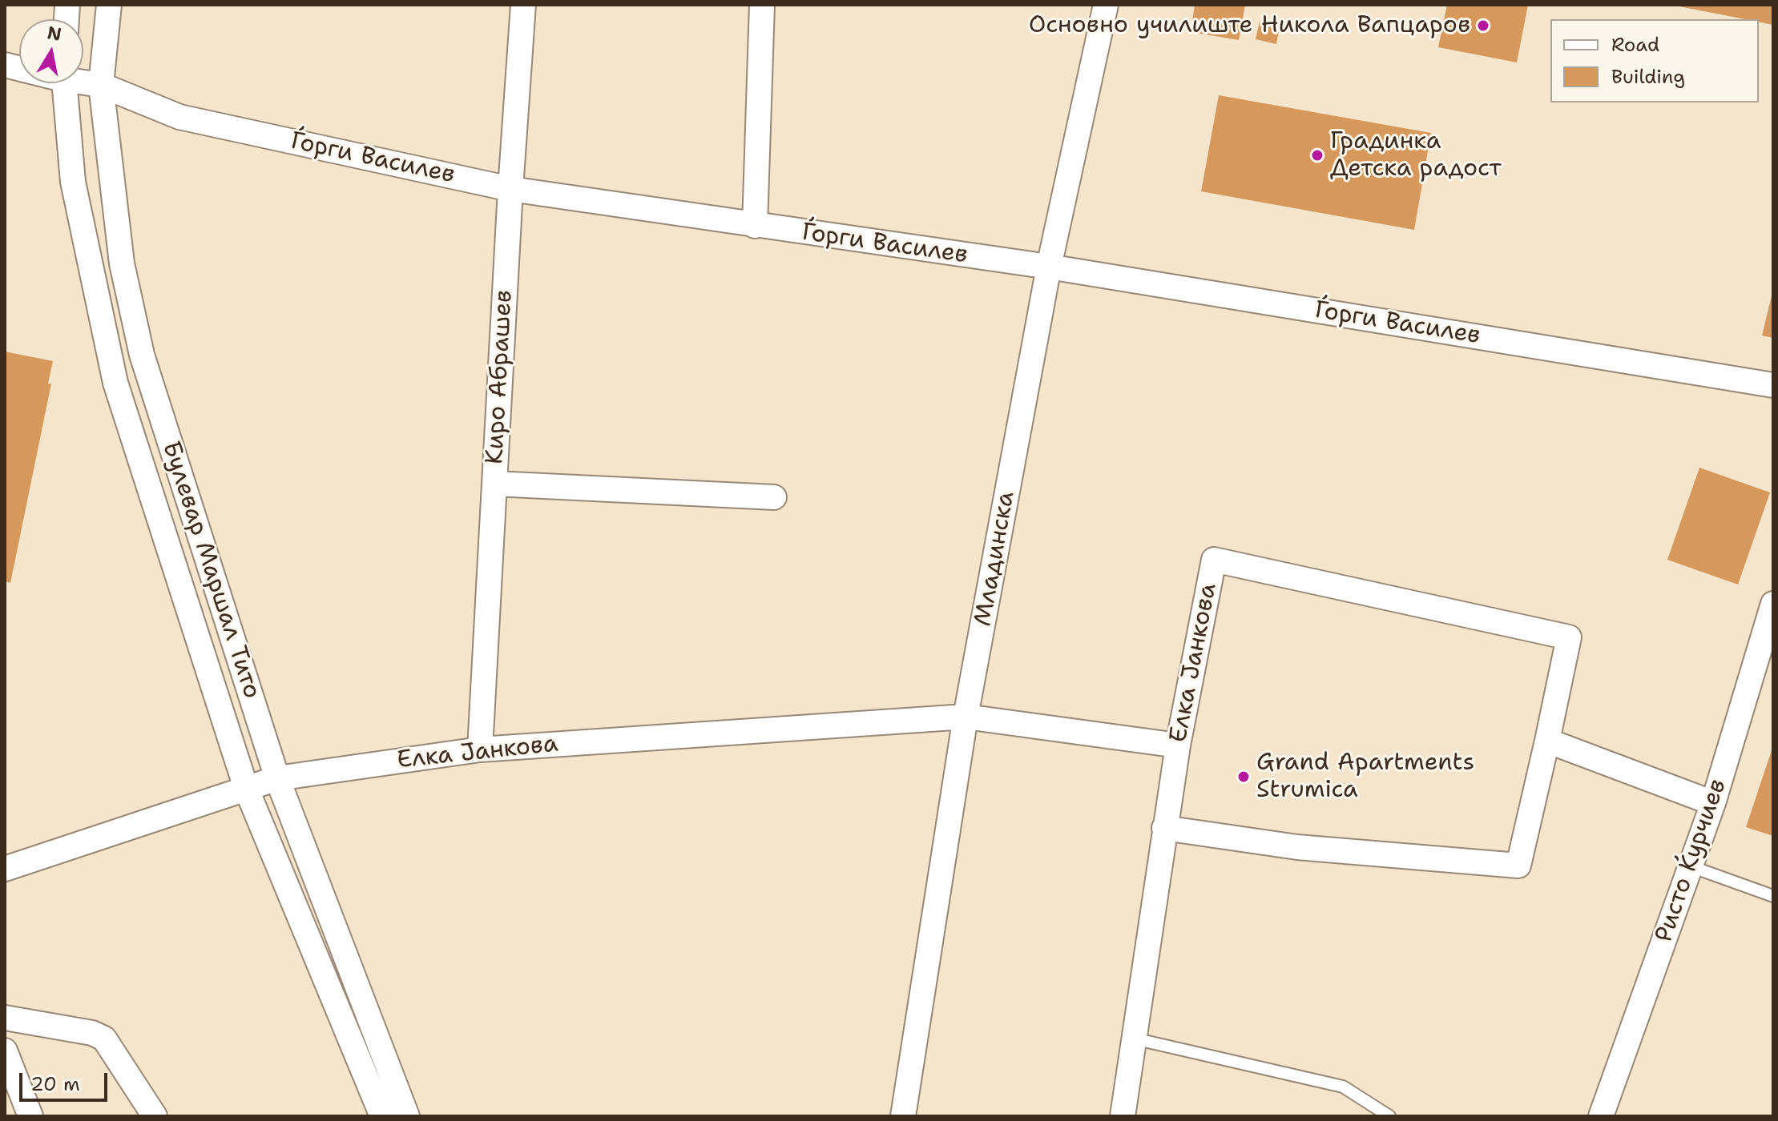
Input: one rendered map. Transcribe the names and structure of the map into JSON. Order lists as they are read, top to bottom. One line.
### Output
{"streets":{"street":["Ѓорги Василев","Киро Абрашев","Младинска","Булевар Маршал Тито","Елка Јанкова","Ристо Ќурчиев"]},"crossings":[["Ѓорги Василев","Киро Абрашев"],["Ѓорги Василев","Младинска"],["Ѓорги Василев","Булевар Маршал Тито"],["Киро Абрашев","Елка Јанкова"],["Младинска","Елка Јанкова"],["Булевар Маршал Тито","Елка Јанкова"]],"places":["Основно училиште Никола Вапцаров","Градинка Детска радост","Grand Apartments Strumica"],"legend":["Road","Building"],"scale_bar":"20 m","north":"top"}
